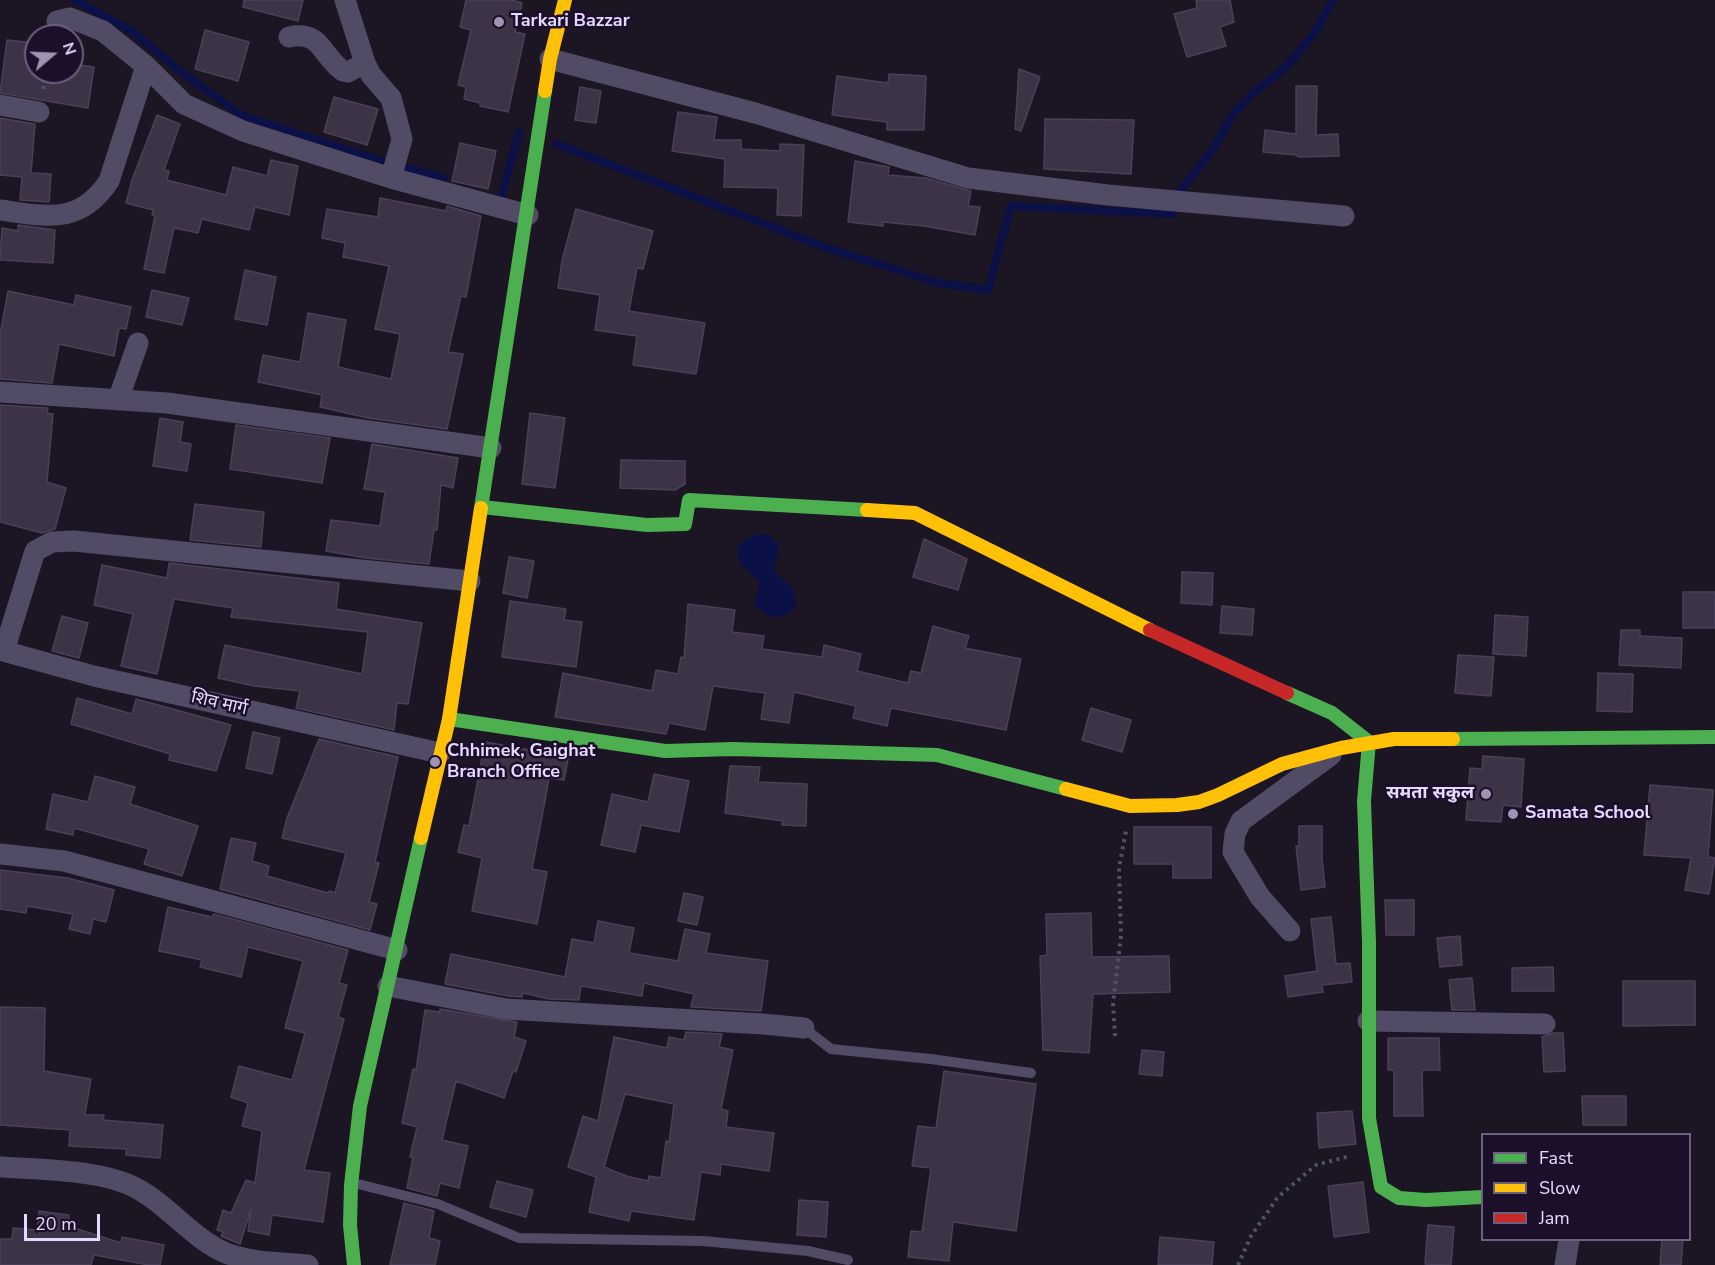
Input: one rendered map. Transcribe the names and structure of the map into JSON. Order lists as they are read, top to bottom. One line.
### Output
{"streets":{"street":["शिव मार्ग"]},"places":["Tarkari Bazzar","Chhimek, Gaighat Branch Office","समता सकुल","Samata School"],"legend":["Fast","Slow","Jam"],"scale_bar":"20 m","north":"right"}
